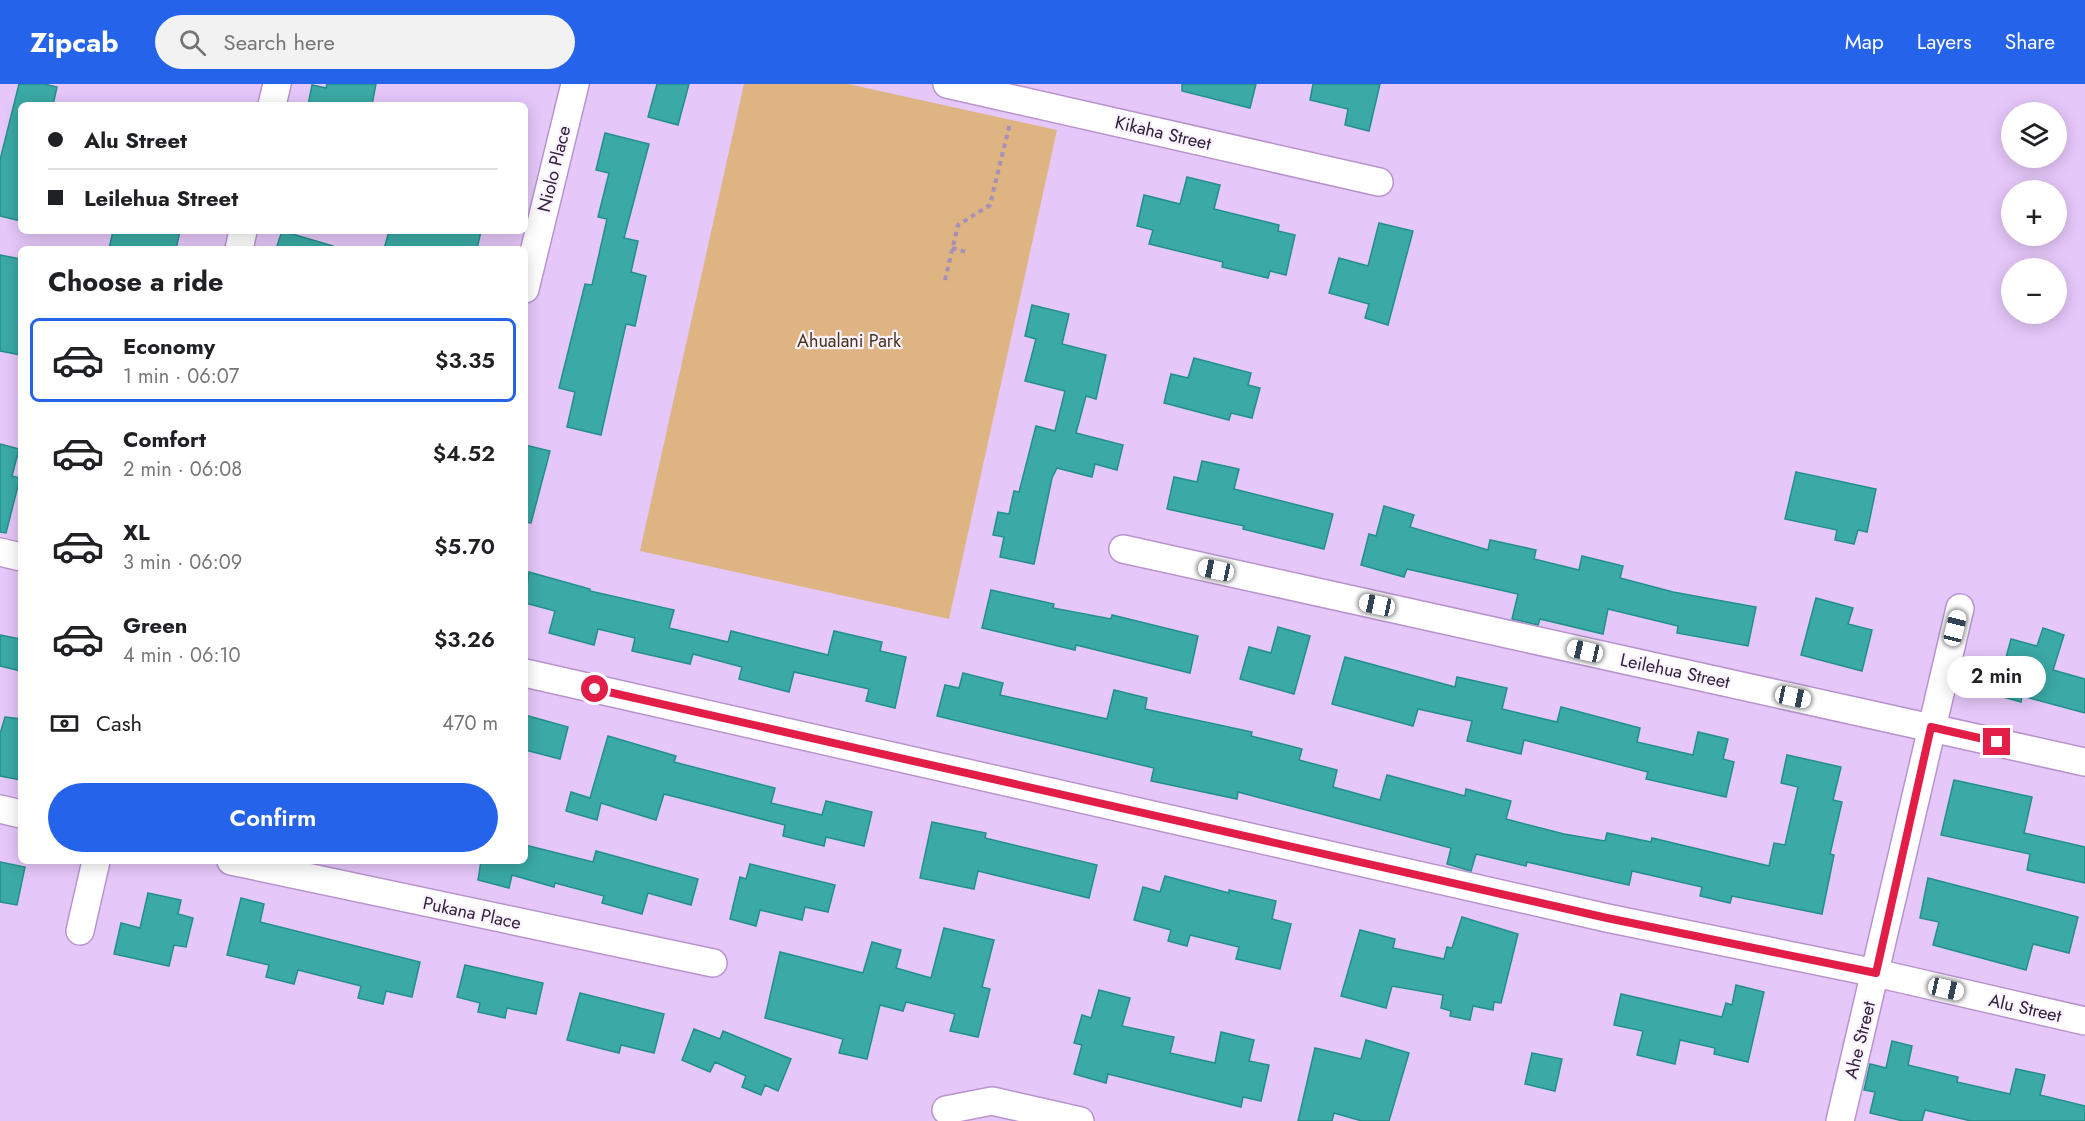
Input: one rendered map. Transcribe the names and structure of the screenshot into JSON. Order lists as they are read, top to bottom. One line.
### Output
{"streets":{"street":["Kikaha Street","Niolo Place","Leilehua Street","Pukana Place","Alu Street","Ahe Street"]},"crossings":[["Leilehua Street","Ahe Street"],["Alu Street","Ahe Street"]],"parks":["Ahualani Park"],"page":{"header":"Zipcab","search":"Search here","nav":["Map","Layers","Share"],"map_buttons":["+","−"],"banner":["Alu Street","Leilehua Street"],"heading":"Choose a ride","list":[{"name":"Economy","note":"1 min · 06:07","value":"$3.35"},{"name":"Comfort","note":"2 min · 06:08","value":"$4.52"},{"name":"XL","note":"3 min · 06:09","value":"$5.70"},{"name":"Green","note":"4 min · 06:10","value":"$3.26"}],"bubble":"2 min","pay":["Cash","470 m"],"buttons":"Confirm"}}
